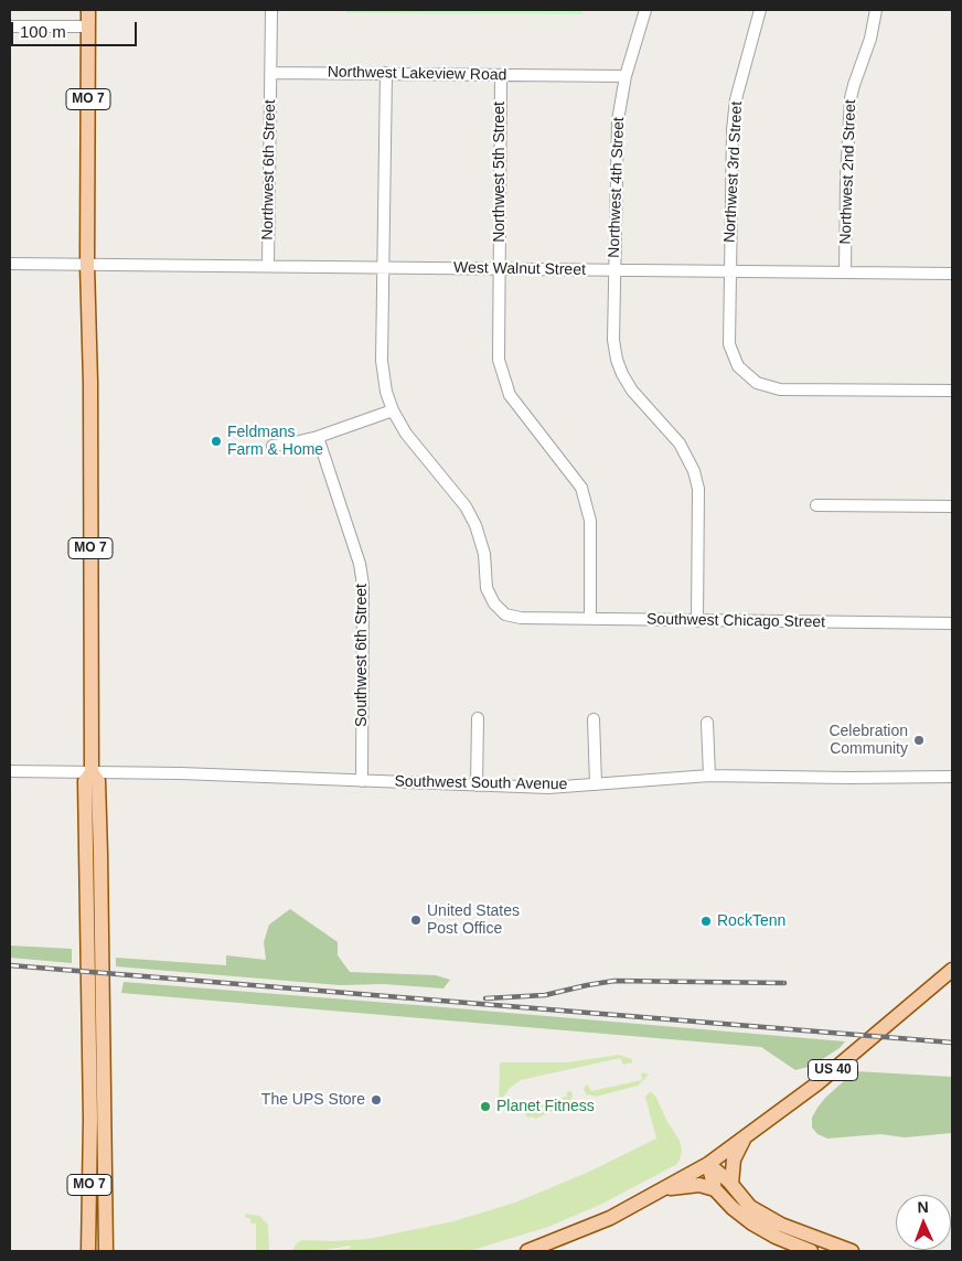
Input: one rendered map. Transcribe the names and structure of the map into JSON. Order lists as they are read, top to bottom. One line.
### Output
{"streets":{"main road":["MO 7","US 40"],"street":["Northwest Lakeview Road","Northwest 6th Street","Northwest 5th Street","Northwest 3rd Street","Northwest 2nd Street","Northwest 4th Street","West Walnut Street","Southwest Chicago Street","Southwest 6th Street","Southwest South Avenue"]},"crossings":[["Northwest Lakeview Road","Northwest 6th Street"],["Northwest Lakeview Road","Northwest 5th Street"],["Northwest Lakeview Road","Northwest 4th Street"],["MO 7","West Walnut Street"],["MO 7","Southwest South Avenue"],["Northwest 6th Street","West Walnut Street"],["Northwest 5th Street","West Walnut Street"],["Northwest 5th Street","Southwest Chicago Street"],["Northwest 3rd Street","West Walnut Street"],["Northwest 2nd Street","West Walnut Street"],["Northwest 4th Street","West Walnut Street"],["Northwest 4th Street","Southwest Chicago Street"],["Southwest 6th Street","Southwest South Avenue"]],"places":["Feldmans Farm & Home","Celebration Community","United States Post Office","RockTenn","The UPS Store","Planet Fitness"],"scale_bar":"100 m","north":"top"}
